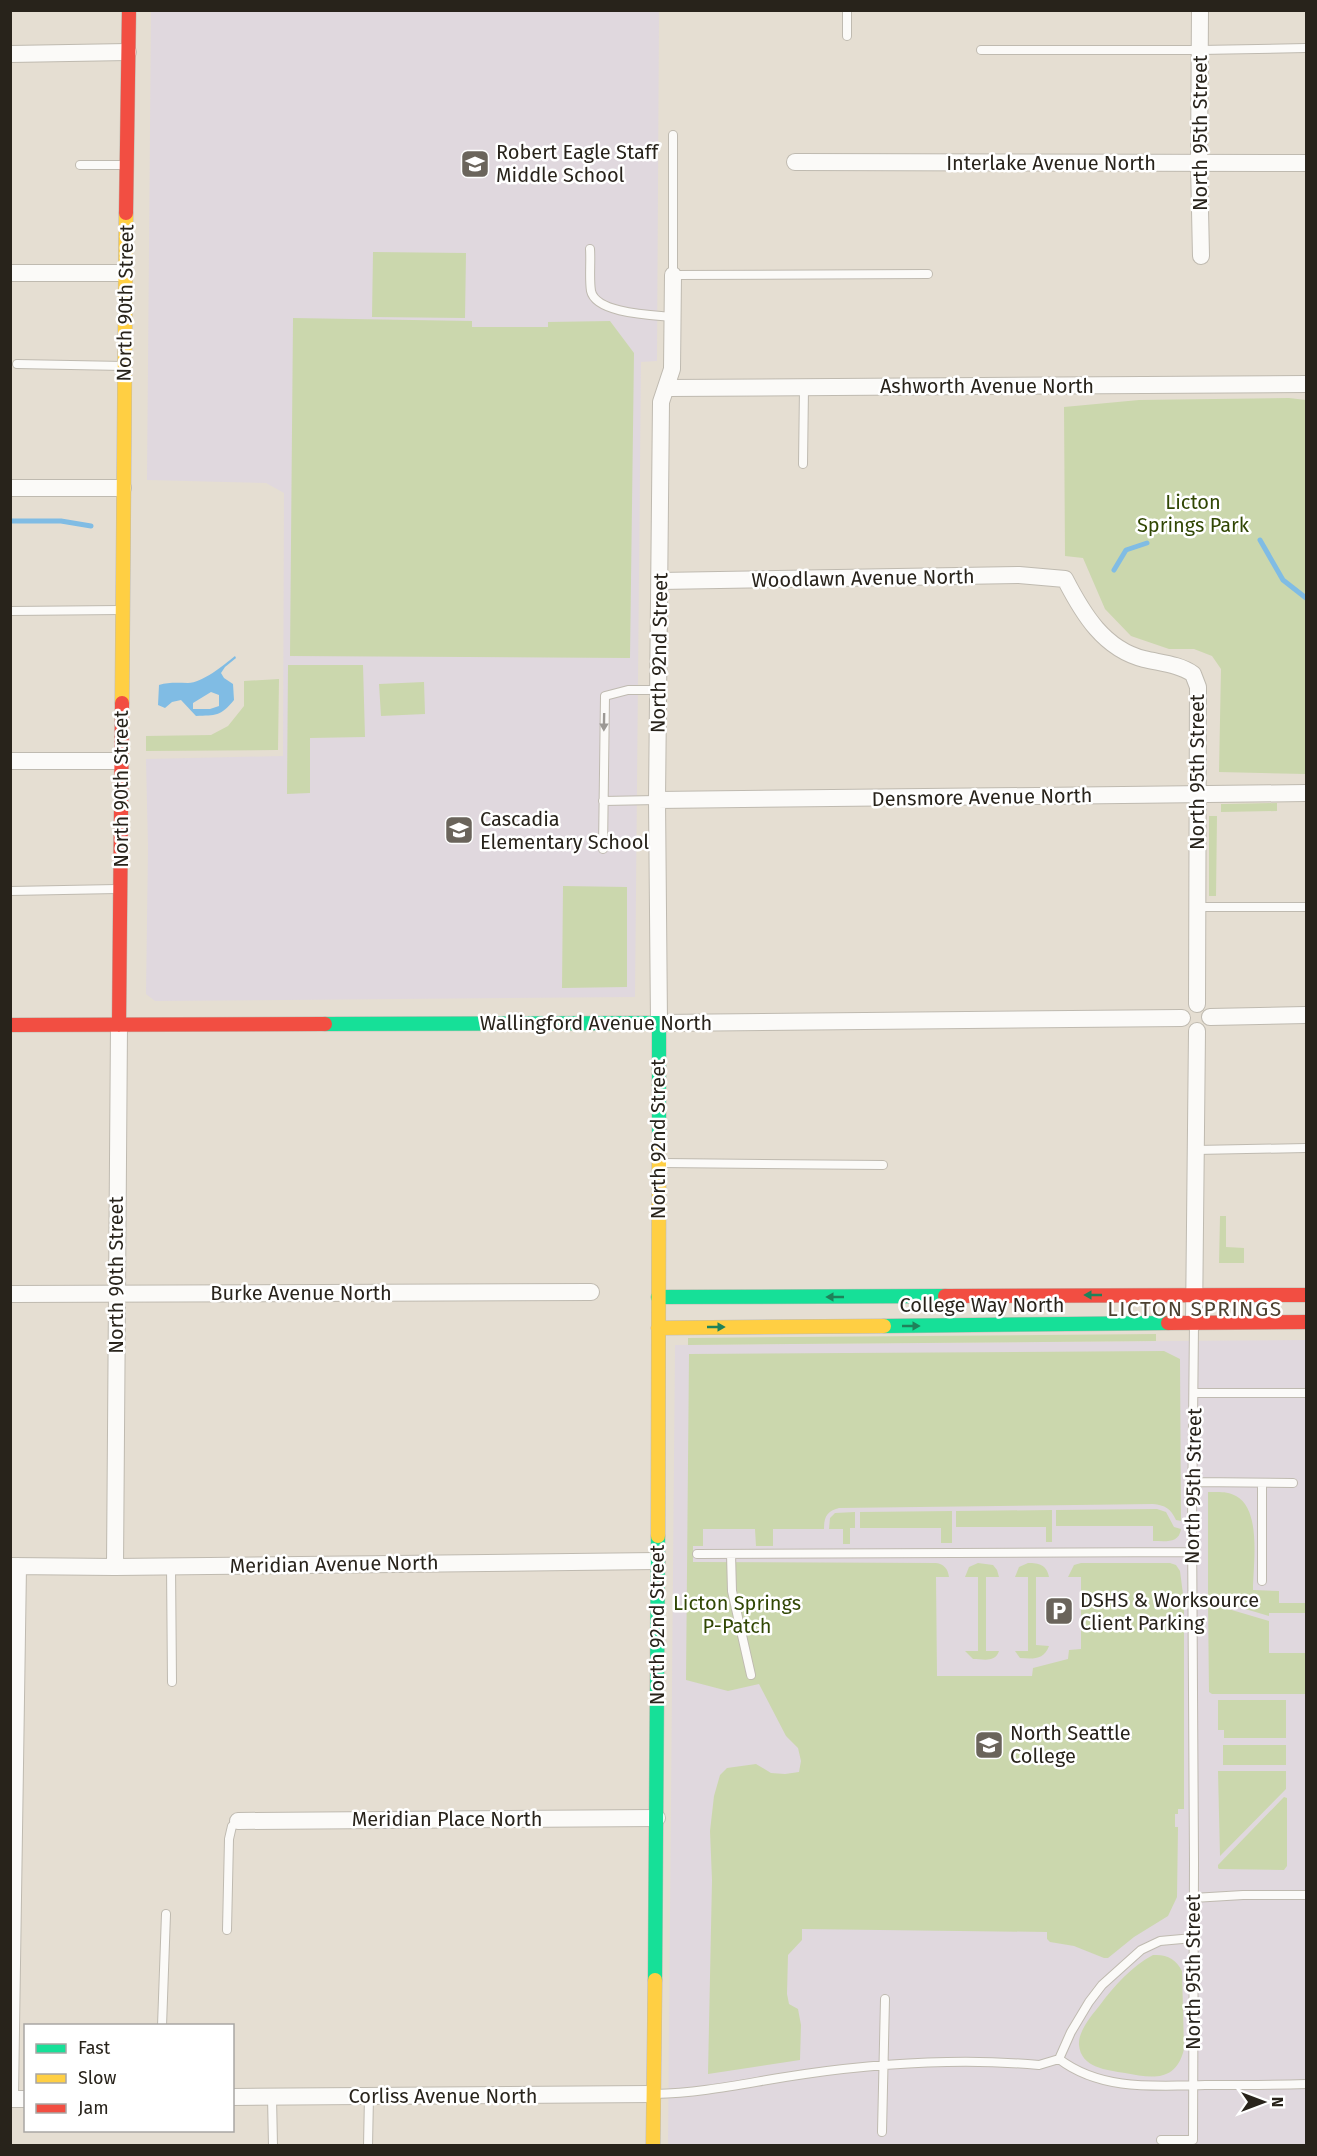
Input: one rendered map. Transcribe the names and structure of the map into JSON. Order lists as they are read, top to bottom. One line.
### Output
{"streets":{"street":["North 95th Street","Interlake Avenue North","North 90th Street","Ashworth Avenue North","Woodlawn Avenue North","North 92nd Street","Densmore Avenue North","Wallingford Avenue North","Burke Avenue North","College Way North","Meridian Avenue North","Meridian Place North","Corliss Avenue North"]},"crossings":[["North 95th Street","Interlake Avenue North"],["North 95th Street","Woodlawn Avenue North"],["North 95th Street","Densmore Avenue North"],["North 95th Street","Wallingford Avenue North"],["North 95th Street","College Way North"],["North 90th Street","Wallingford Avenue North"],["North 90th Street","Burke Avenue North"],["North 90th Street","Meridian Avenue North"],["Ashworth Avenue North","North 92nd Street"],["Woodlawn Avenue North","North 92nd Street"],["North 92nd Street","Densmore Avenue North"],["North 92nd Street","Wallingford Avenue North"],["North 92nd Street","College Way North"],["North 92nd Street","Meridian Avenue North"],["North 92nd Street","Meridian Place North"],["North 92nd Street","Corliss Avenue North"]],"districts":["LICTON SPRINGS"],"parks":["Licton Springs Park","Licton Springs P-Patch"],"places":{"school or university":["Robert Eagle Staff Middle School","Cascadia Elementary School","North Seattle College"],"parking":["DSHS & Worksource Client Parking"]},"legend":["Fast","Slow","Jam"],"north":"right"}
